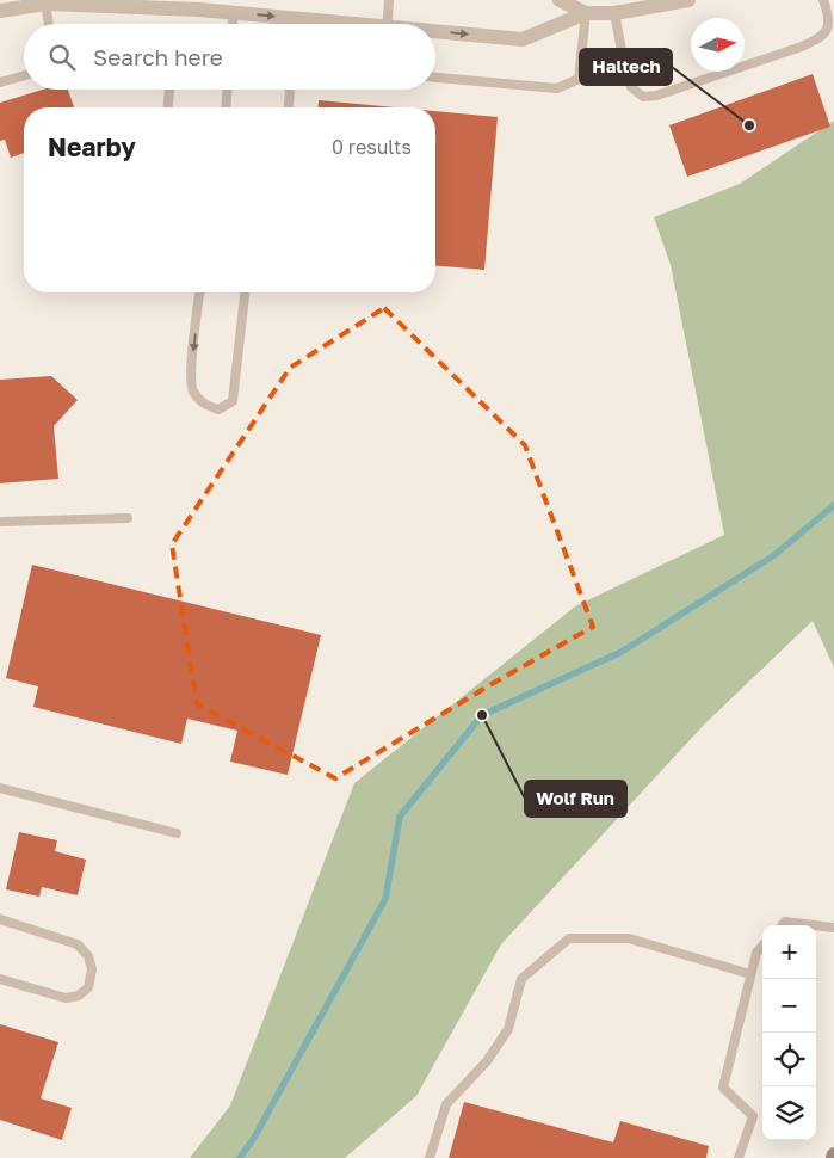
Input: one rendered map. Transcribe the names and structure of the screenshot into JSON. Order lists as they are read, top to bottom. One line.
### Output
{"places":["Haltech","Wolf Run"],"north":"right","page":{"search":"Search here","heading":["Nearby","0 results"],"map_buttons":["+","−"]}}
